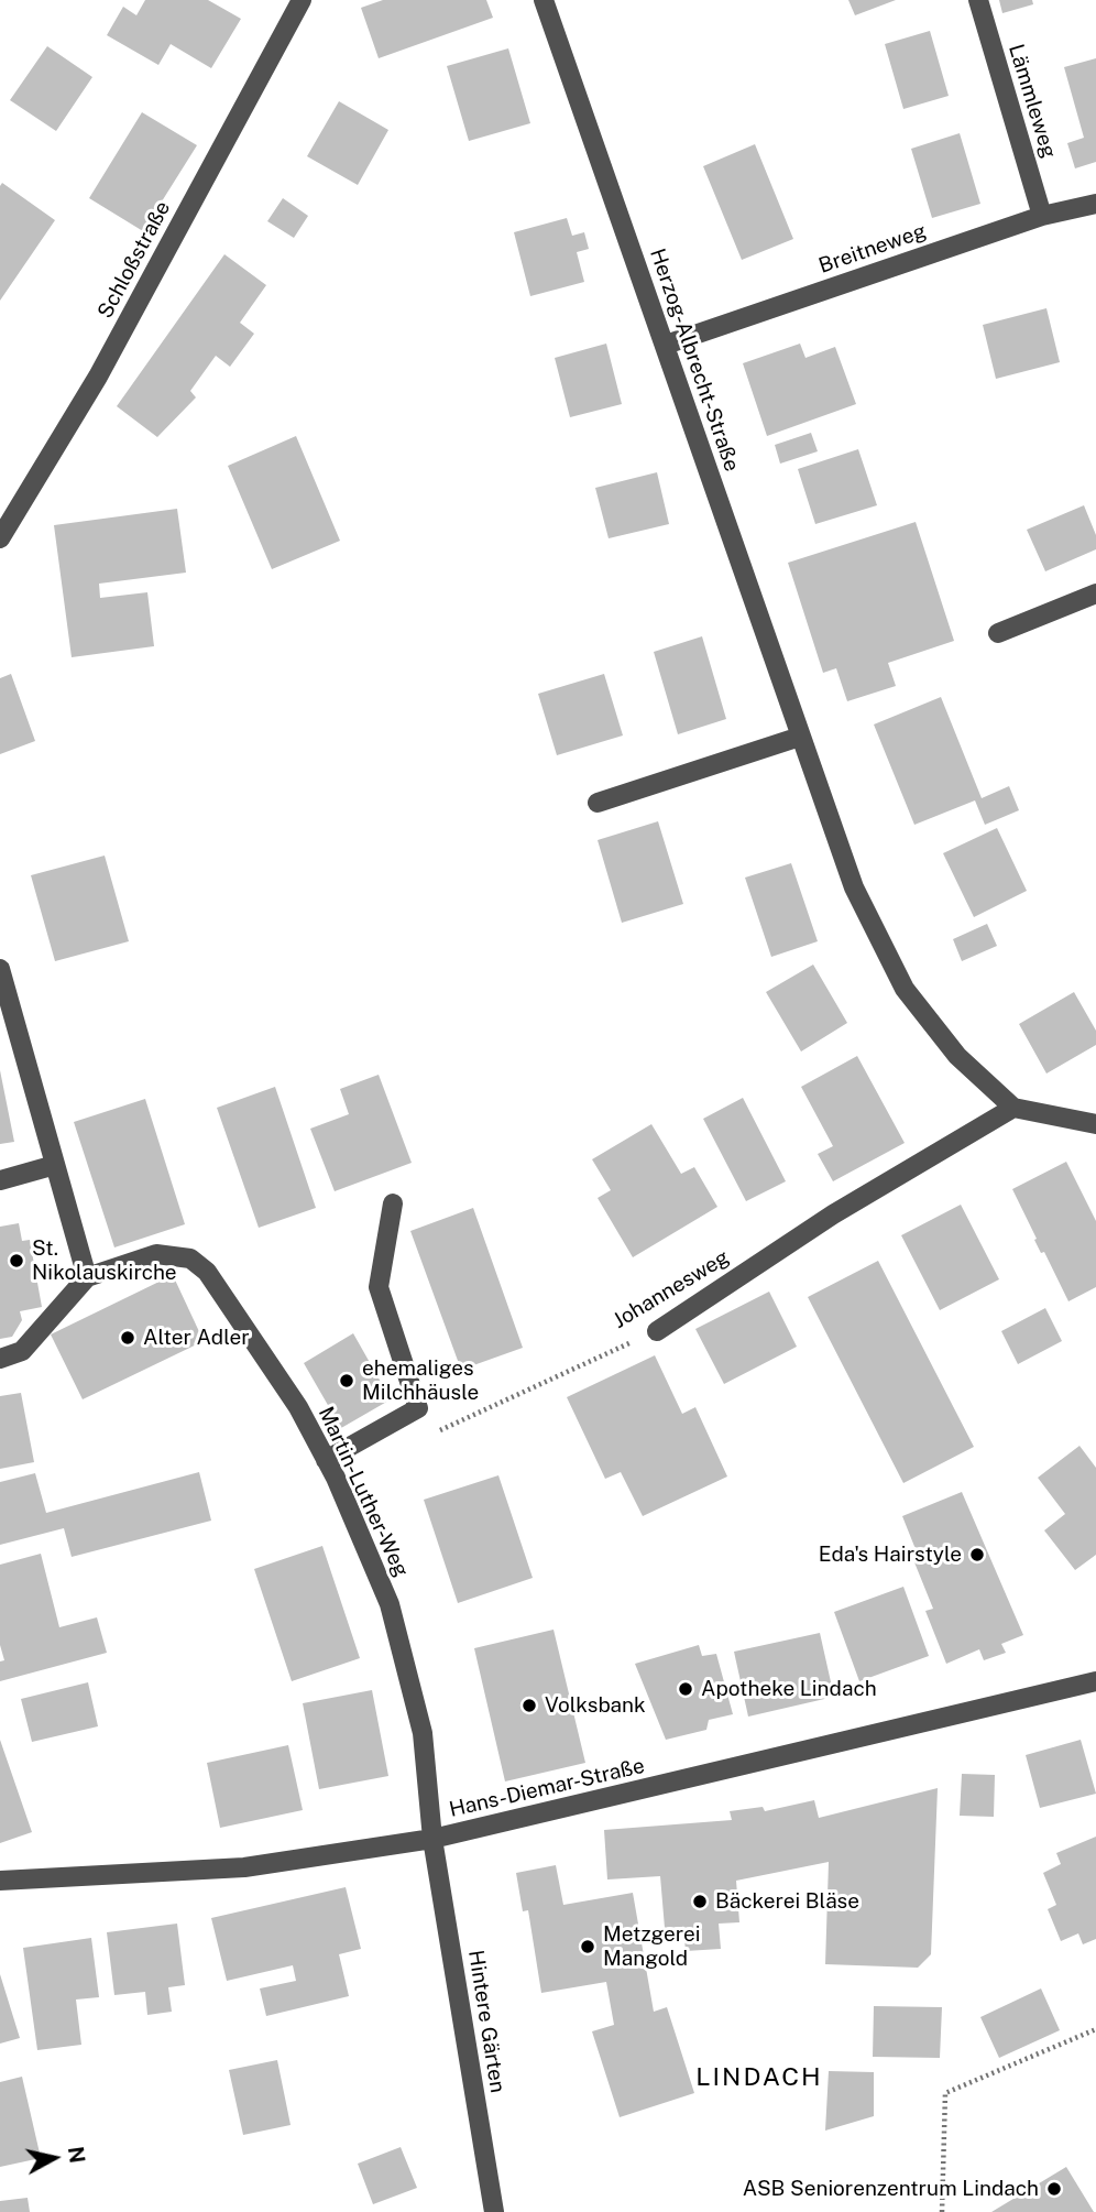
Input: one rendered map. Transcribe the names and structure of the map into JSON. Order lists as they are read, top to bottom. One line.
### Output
{"streets":{"street":["Lämmleweg","Breitneweg","Schloßstraße","Herzog-Albrecht-Straße","Johannesweg","Martin-Luther-Weg","Hans-Diemar-Straße","Hintere Gärten"]},"crossings":[["Lämmleweg","Breitneweg"],["Breitneweg","Herzog-Albrecht-Straße"],["Herzog-Albrecht-Straße","Johannesweg"],["Martin-Luther-Weg","Hans-Diemar-Straße"],["Martin-Luther-Weg","Hintere Gärten"],["Hans-Diemar-Straße","Hintere Gärten"]],"districts":["LINDACH"],"places":["St. Nikolauskirche","Alter Adler","ehemaliges Milchhäusle","Eda's Hairstyle","Apotheke Lindach","Volksbank","Bäckerei Bläse","Metzgerei Mangold","ASB Seniorenzentrum Lindach"],"north":"right"}
